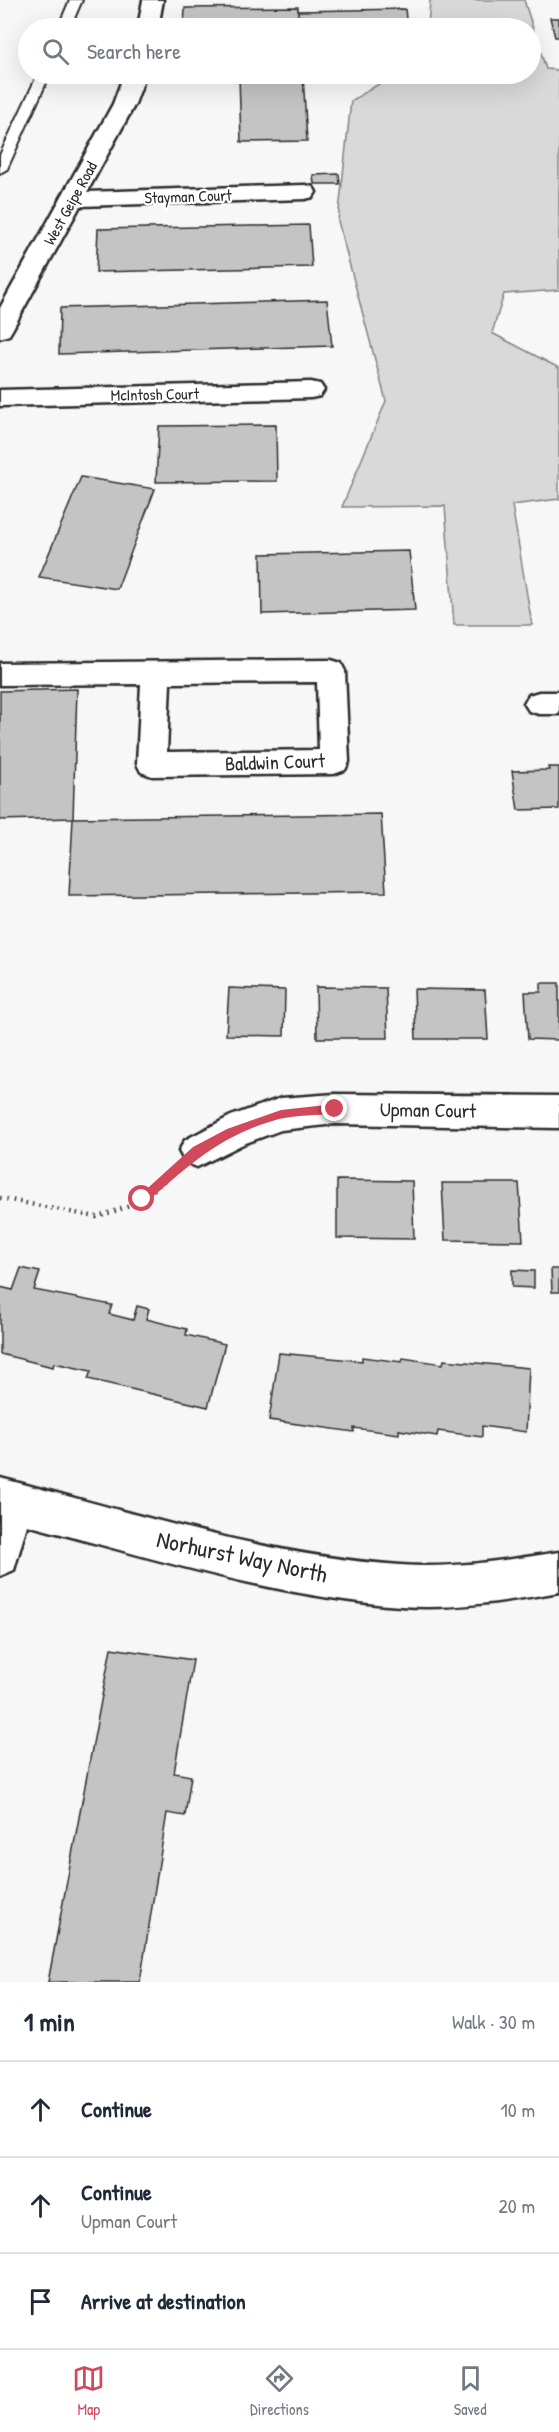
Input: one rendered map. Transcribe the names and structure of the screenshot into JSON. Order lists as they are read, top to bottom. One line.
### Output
{"streets":{"street":["Stayman Court","West Geipe Road","McIntosh Court","Baldwin Court","Upman Court","Norhurst Way North"]},"crossings":[["Stayman Court","West Geipe Road"]],"page":{"search":"Search here","heading":["1 min","Walk · 30 m"],"list":[["Continue","10 m"],["Continue","Upman Court","20 m"],"Arrive at destination"],"nav":["Map","Directions","Saved"]}}
